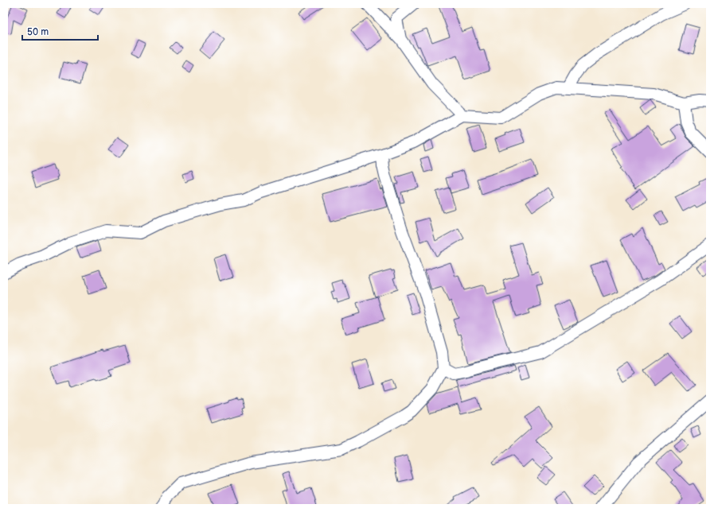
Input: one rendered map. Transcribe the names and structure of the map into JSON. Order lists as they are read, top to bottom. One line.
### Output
{"scale_bar":"50 m"}
